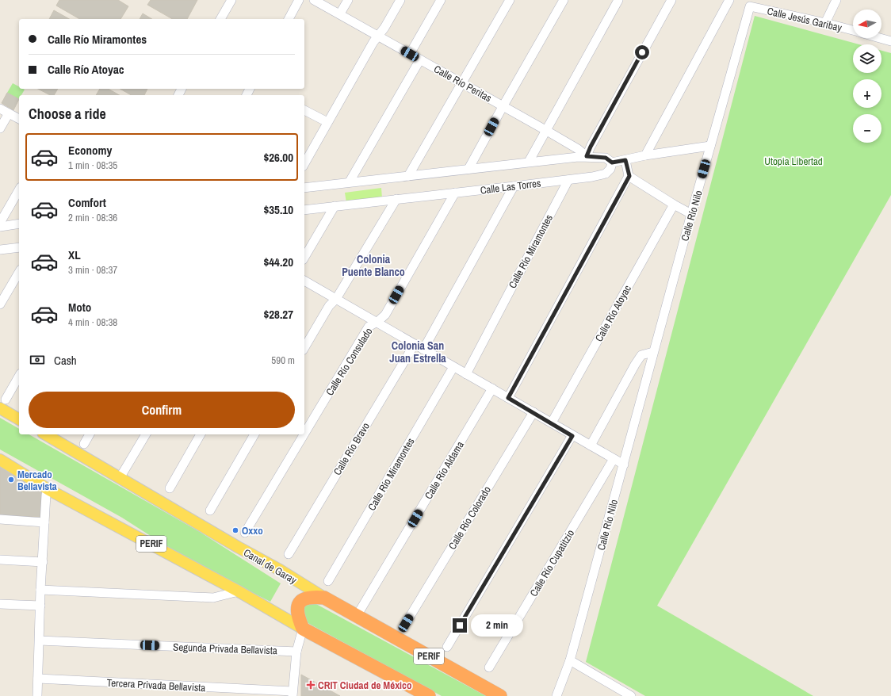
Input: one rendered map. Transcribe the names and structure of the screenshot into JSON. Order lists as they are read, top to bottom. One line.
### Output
{"streets":{"highway":["PERIF","Canal de Garay"],"street":["Calle Jesús Garibay","Calle Río Peritas","Calle Las Torres","Calle Río Nilo","Calle Río Miramontes","Calle Río Atoyac","Calle Río Consulado","Calle Río Bravo","Calle Río Aldama","Calle Río Colorado","Calle Río Cupatitzio","Segunda Privada Bellavista","Tercera Privada Bellavista"]},"crossings":[["Calle Jesús Garibay","Calle Río Nilo"],["Calle Las Torres","Calle Río Miramontes"],["Calle Las Torres","Calle Río Consulado"],["Calle Río Aldama","Canal de Garay"]],"districts":["Colonia Puente Blanco","Colonia San Juan Estrella"],"parks":["Utopia Libertad"],"places":{"other":["Mercado Bellavista","Oxxo"],"health":["CRIT Ciudad de México"]},"north":"left","page":{"map_buttons":["+","−"],"banner":["Calle Río Miramontes","Calle Río Atoyac"],"heading":"Choose a ride","list":[{"name":"Economy","note":"1 min · 08:35","value":"$26.00"},{"name":"Comfort","note":"2 min · 08:36","value":"$35.10"},{"name":"XL","note":"3 min · 08:37","value":"$44.20"},{"name":"Moto","note":"4 min · 08:38","value":"$28.27"}],"pay":["Cash","590 m"],"buttons":"Confirm","bubble":"2 min"}}
